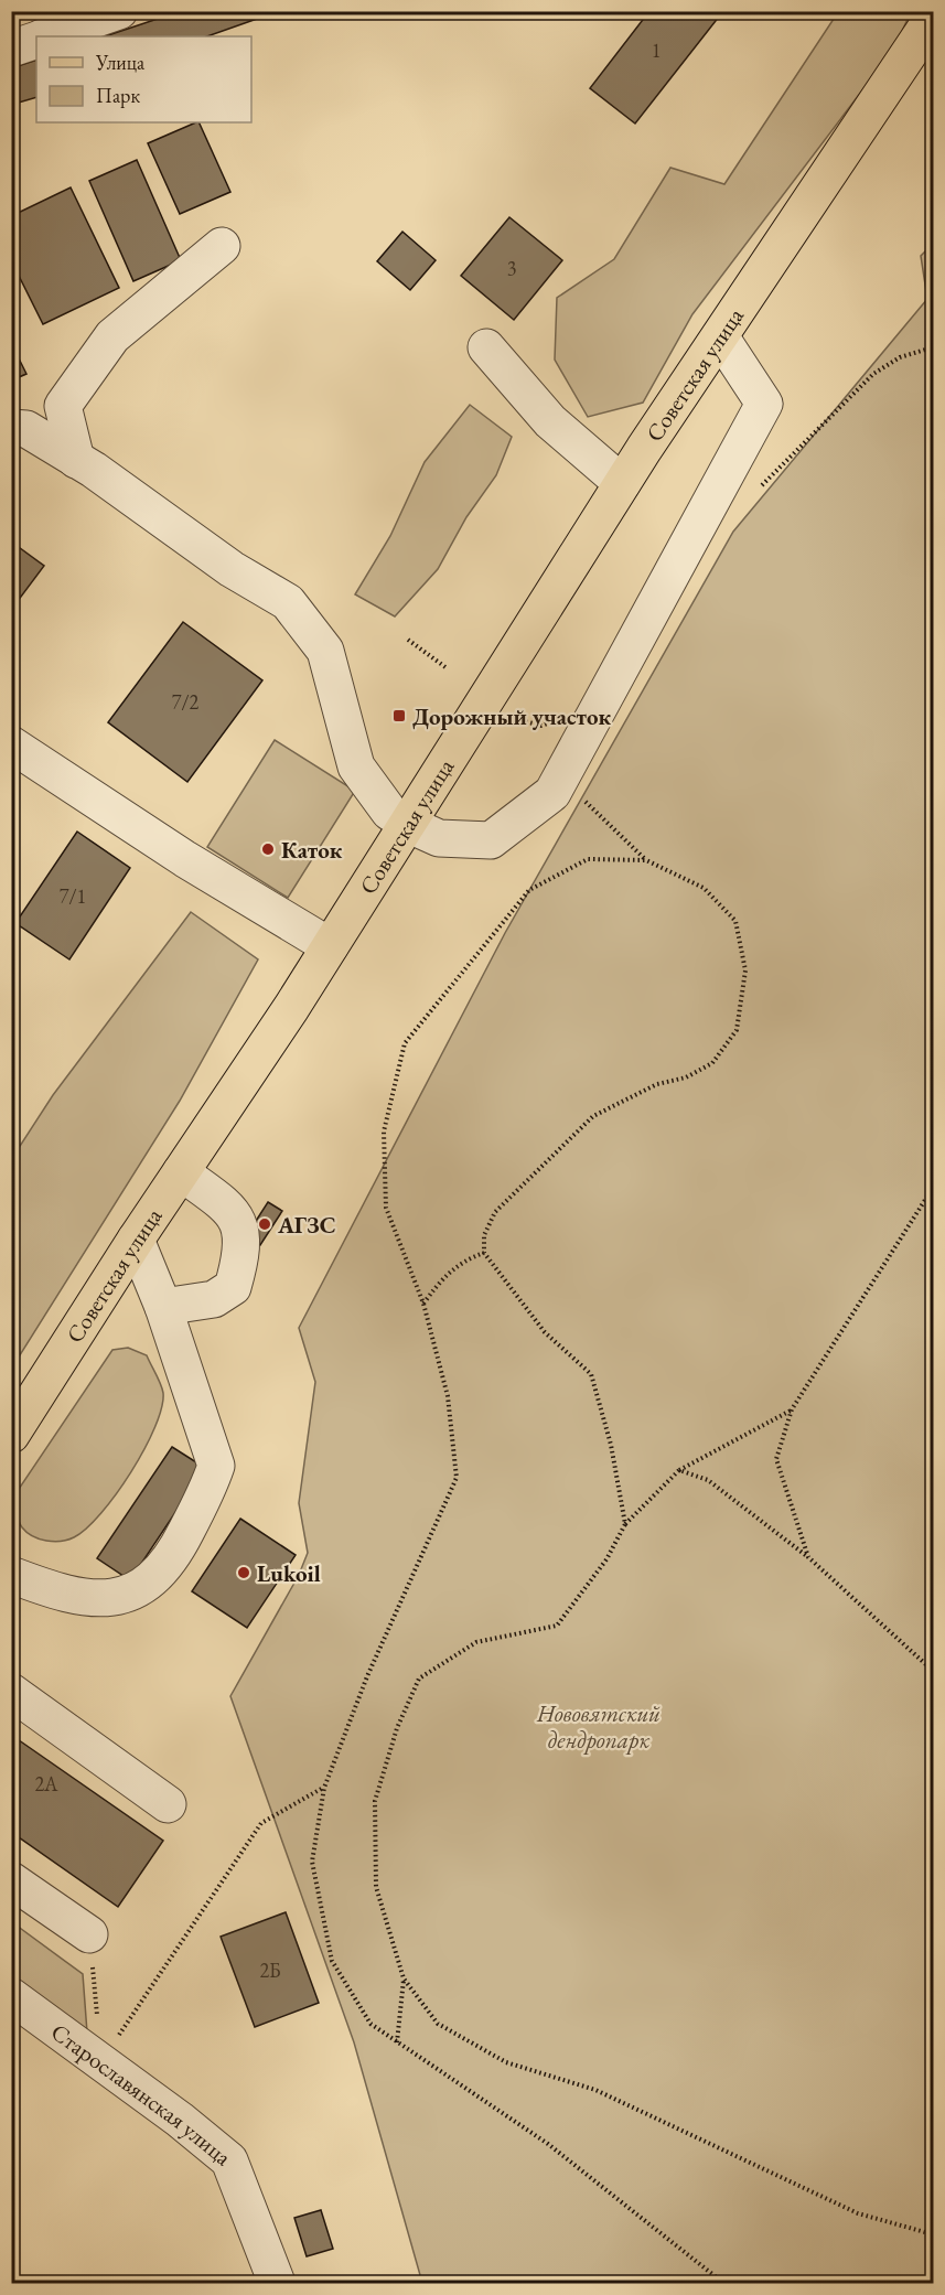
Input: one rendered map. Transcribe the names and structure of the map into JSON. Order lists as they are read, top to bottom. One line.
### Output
{"streets":{"main road":["Советская улица"],"street":["Старославянская улица"]},"parks":["Нововятский дендропарк"],"places":{"transit":["Дорожный участок"],"other":["Каток","АГЗС","Lukoil"]},"house_numbers":["1","3","7/2","7/1","2А","2Б"],"legend":["Улица","Парк"]}
